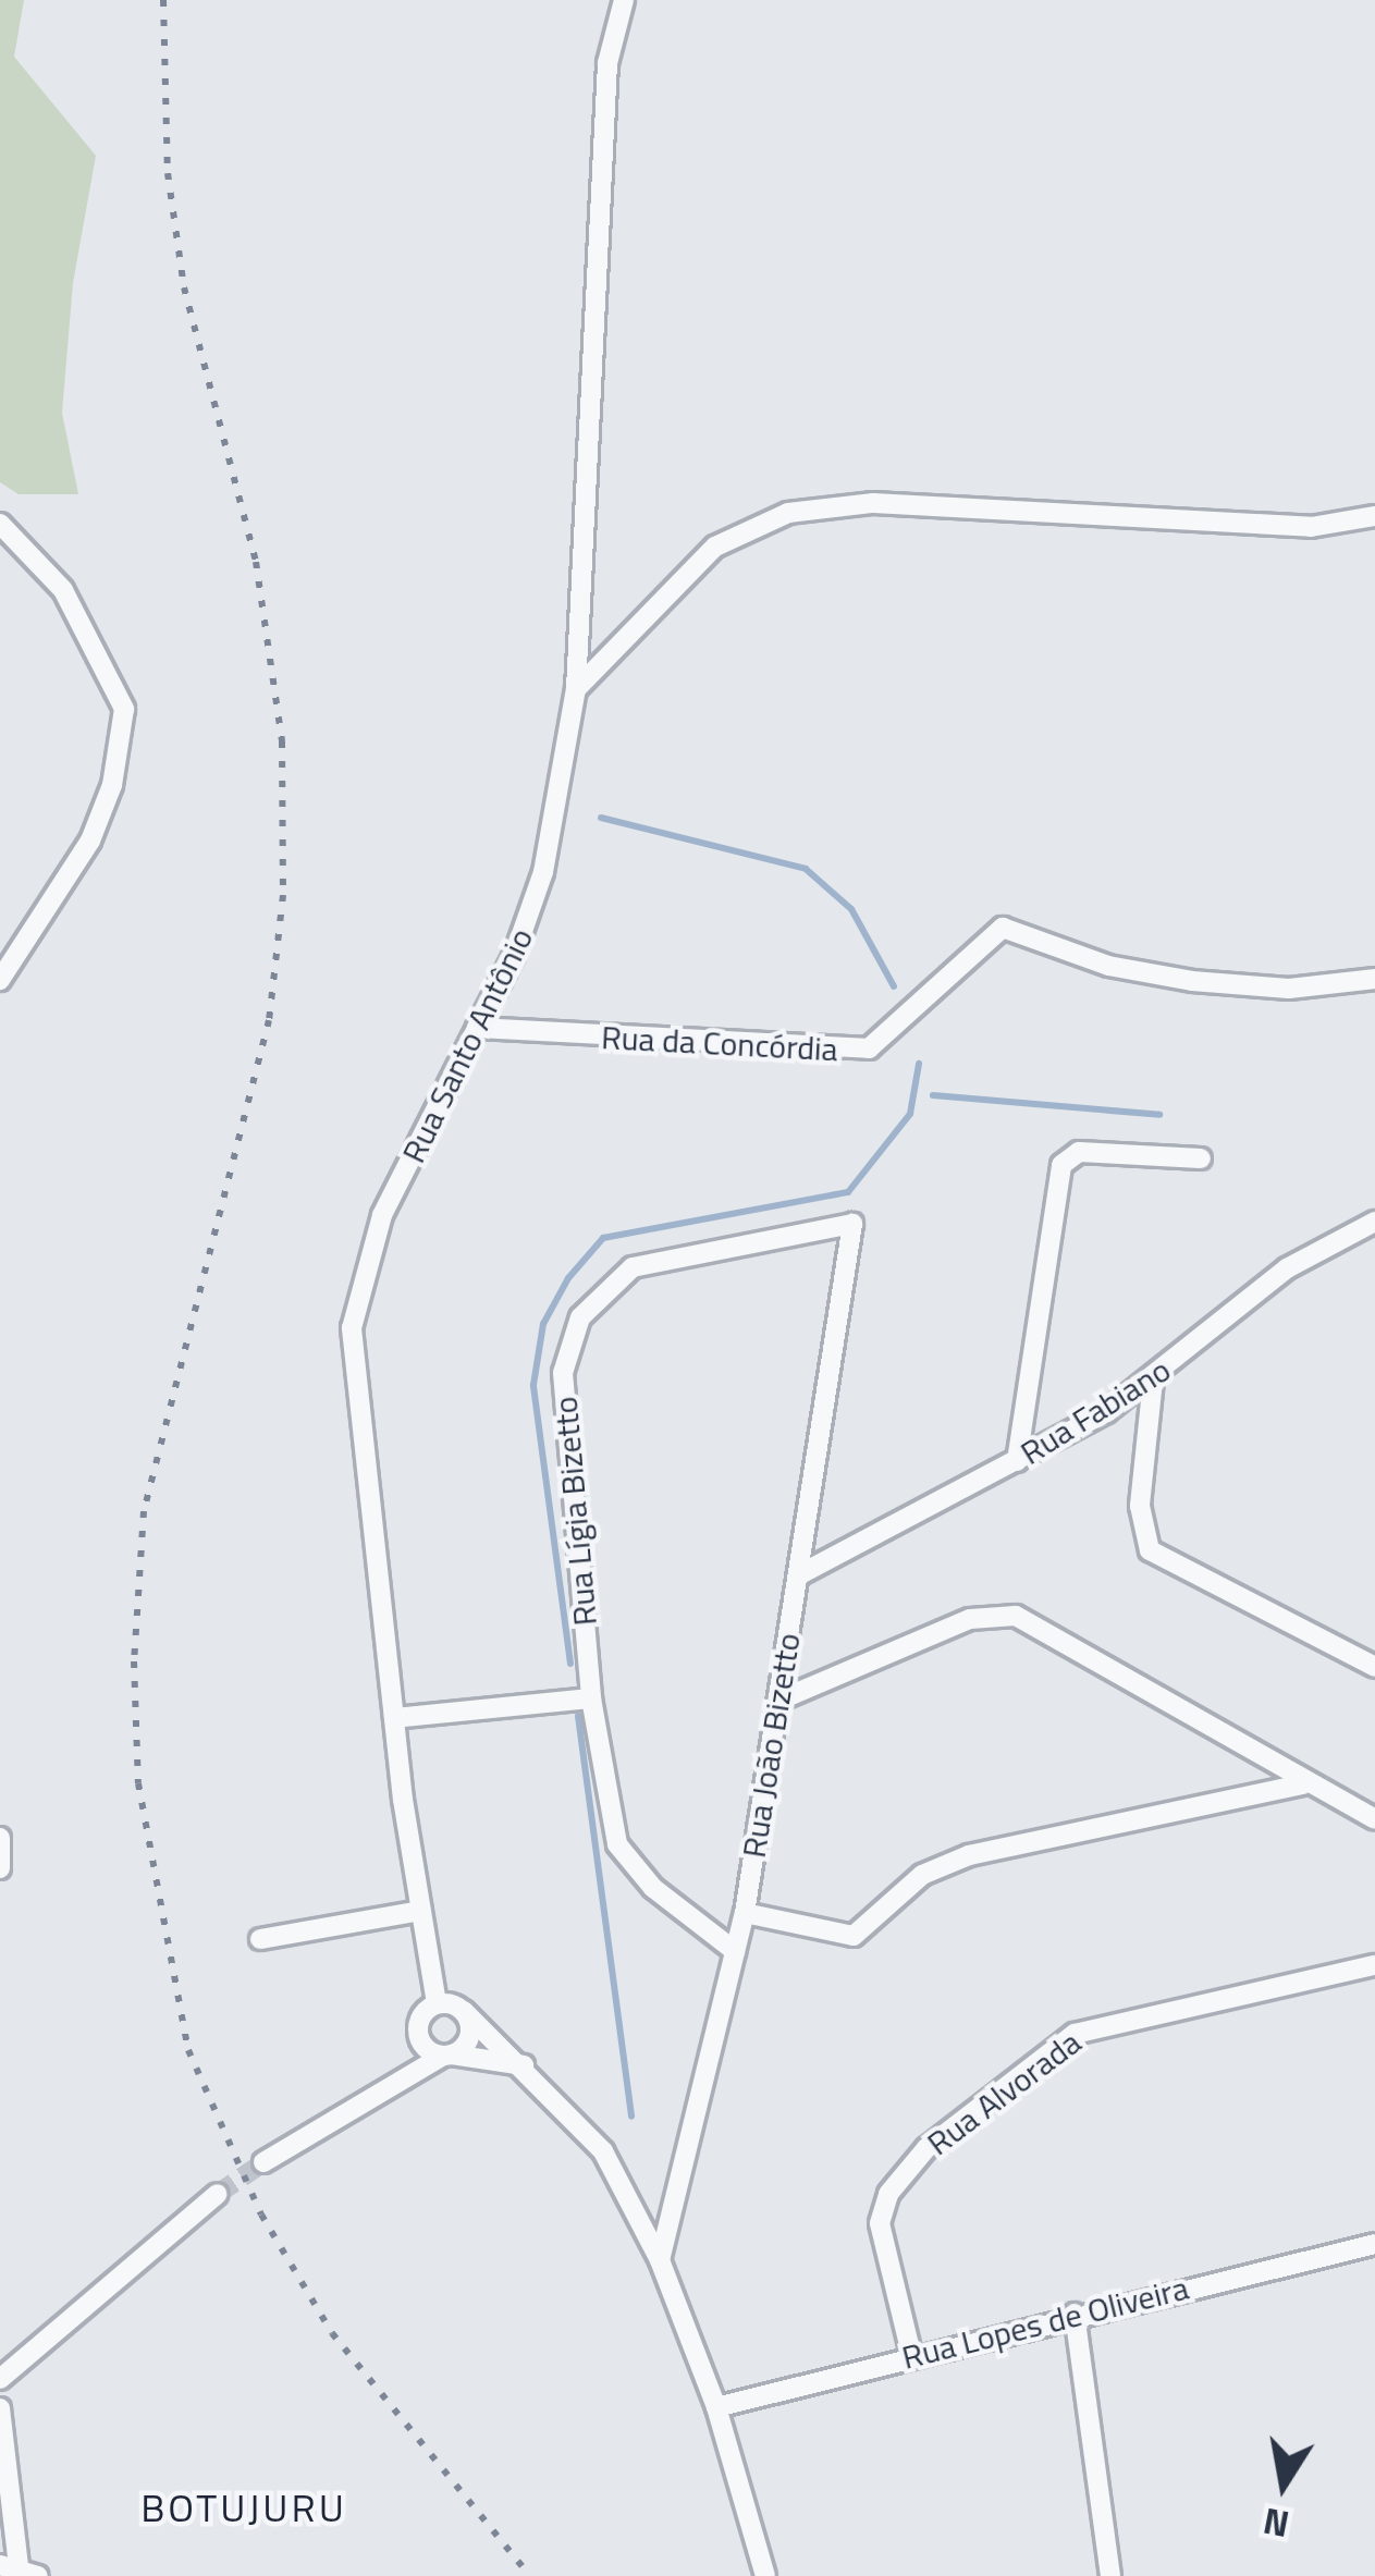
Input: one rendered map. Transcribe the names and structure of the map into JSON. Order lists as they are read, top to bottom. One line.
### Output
{"streets":{"street":["Rua da Concórdia","Rua Santo Antônio","Rua Fabiano","Rua Lígia Bizetto","Rua João Bizetto","Rua Alvorada","Rua Lopes de Oliveira"]},"crossings":[["Rua da Concórdia","Rua Santo Antônio"],["Rua Fabiano","Rua João Bizetto"],["Rua Lígia Bizetto","Rua João Bizetto"],["Rua Alvorada","Rua Lopes de Oliveira"]],"districts":["BOTUJURU"],"north":"bottom"}
